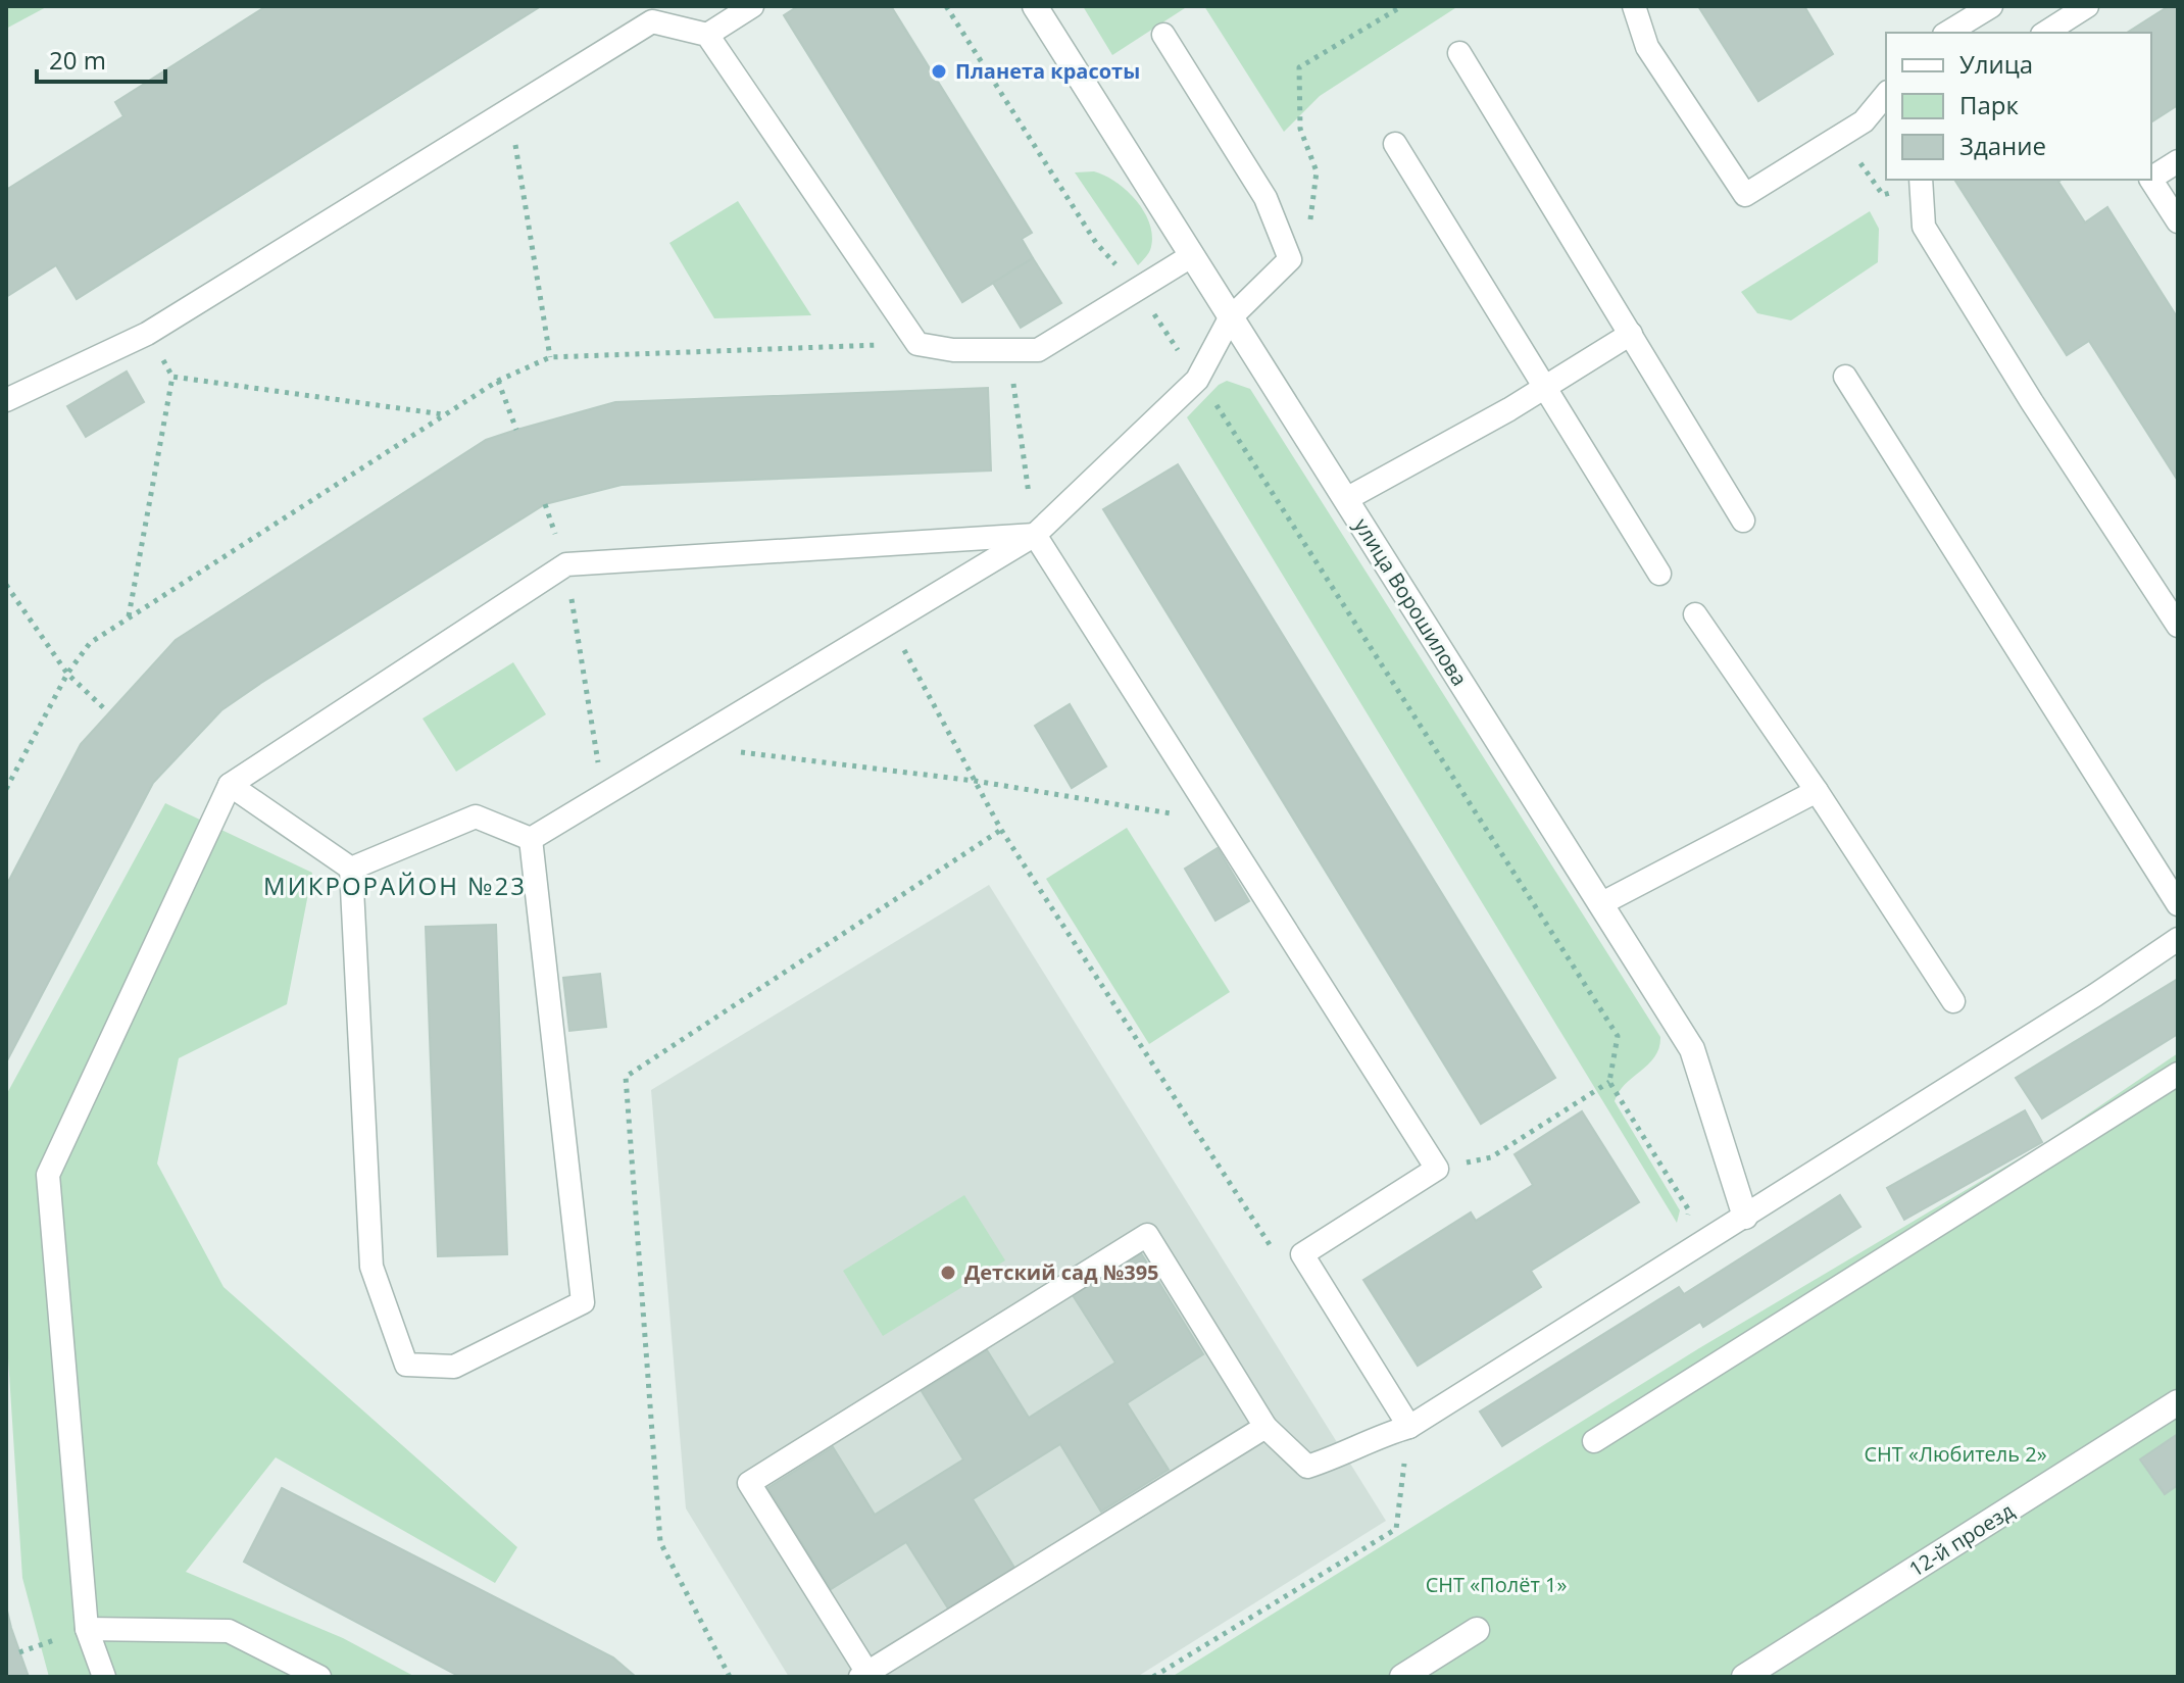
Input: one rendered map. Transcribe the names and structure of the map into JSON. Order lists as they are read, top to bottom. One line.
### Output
{"streets":{"street":["улица Ворошилова","12-й проезд"]},"districts":["МИКРОРАЙОН №23"],"parks":["СНТ «Любитель 2»","СНТ «Полёт 1»"],"places":["Планета красоты","Детский сад №395"],"legend":["Улица","Парк","Здание"],"scale_bar":"20 m"}
